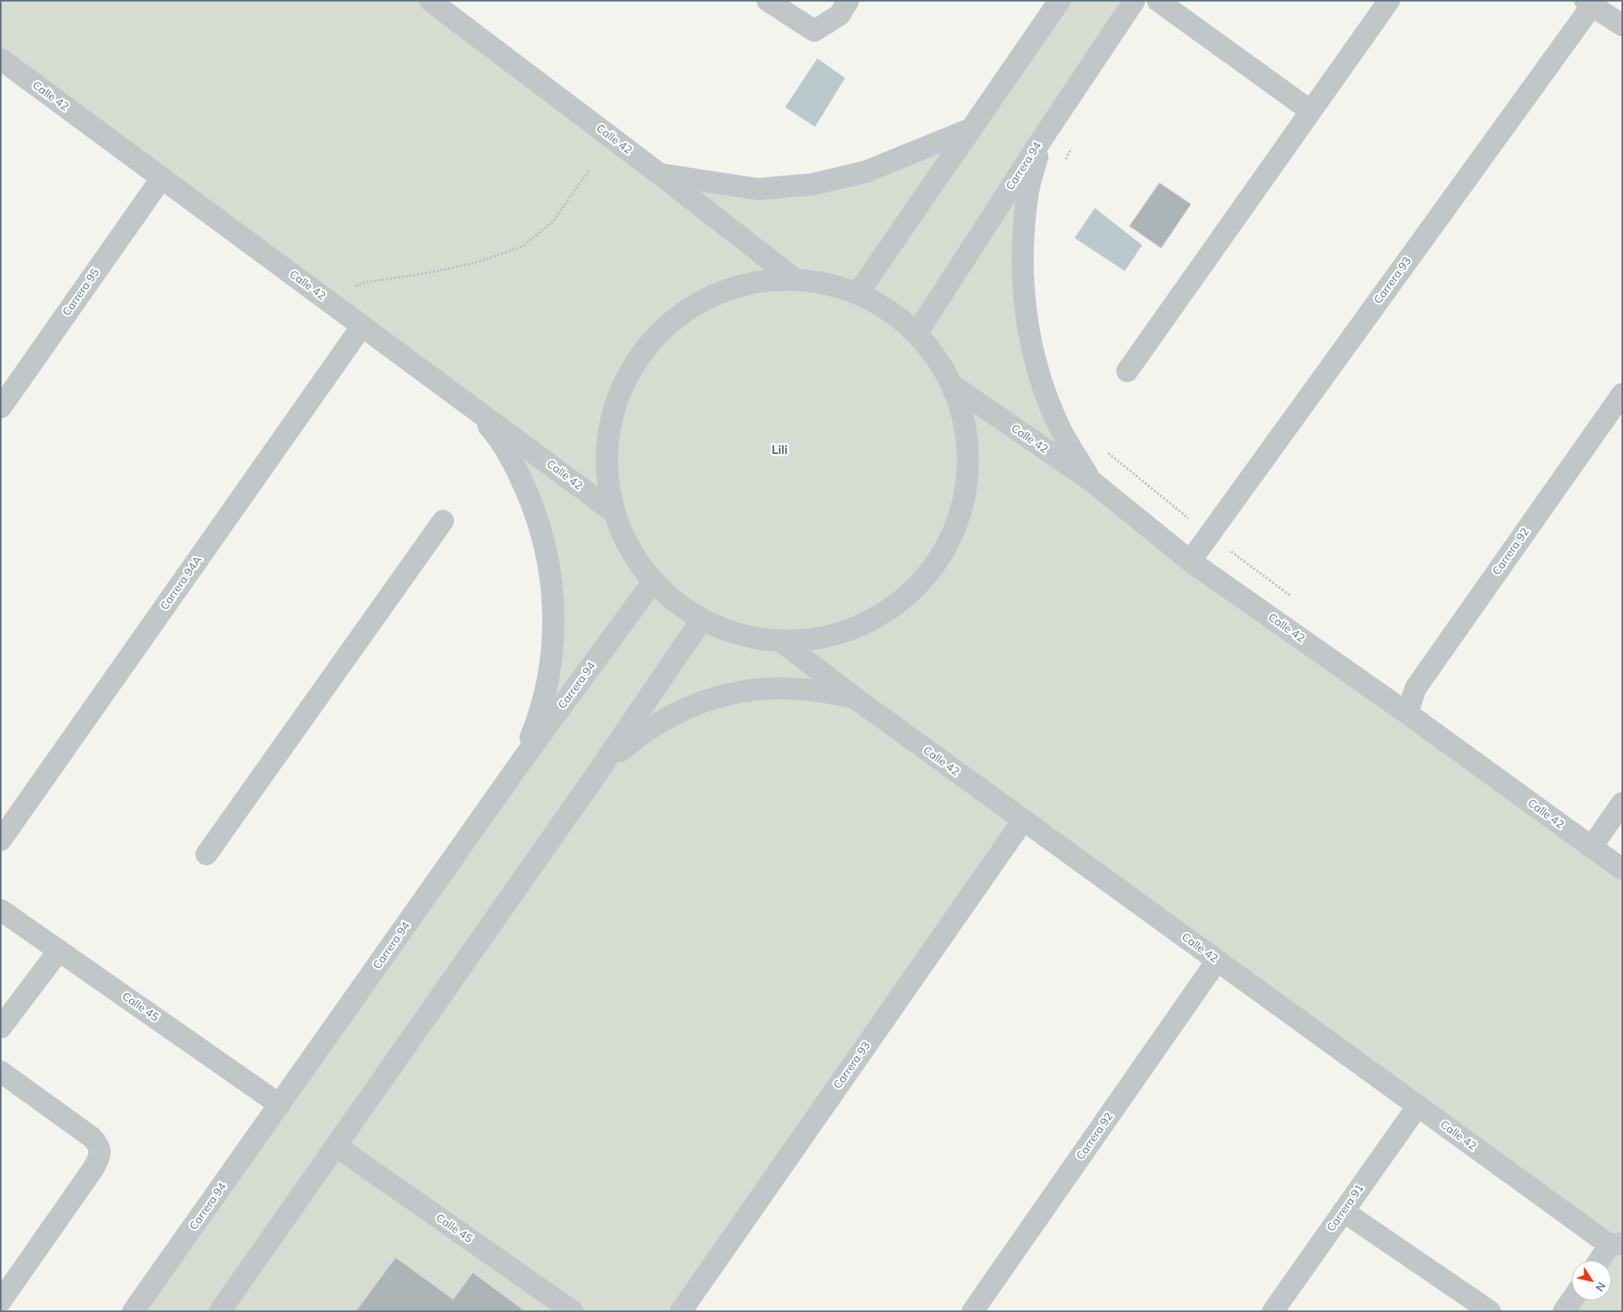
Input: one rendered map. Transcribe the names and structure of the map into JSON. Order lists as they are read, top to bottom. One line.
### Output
{"streets":{"street":["Calle 42","Carrera 94","Carrera 93","Carrera 95","Carrera 92","Carrera 94A","Calle 45","Carrera 91"]},"crossings":[["Calle 42","Carrera 93"],["Calle 42","Carrera 95"],["Calle 42","Carrera 92"],["Calle 42","Carrera 94A"],["Calle 42","Carrera 91"],["Carrera 94","Calle 45"]],"districts":["Lili"],"north":"bottom right"}
